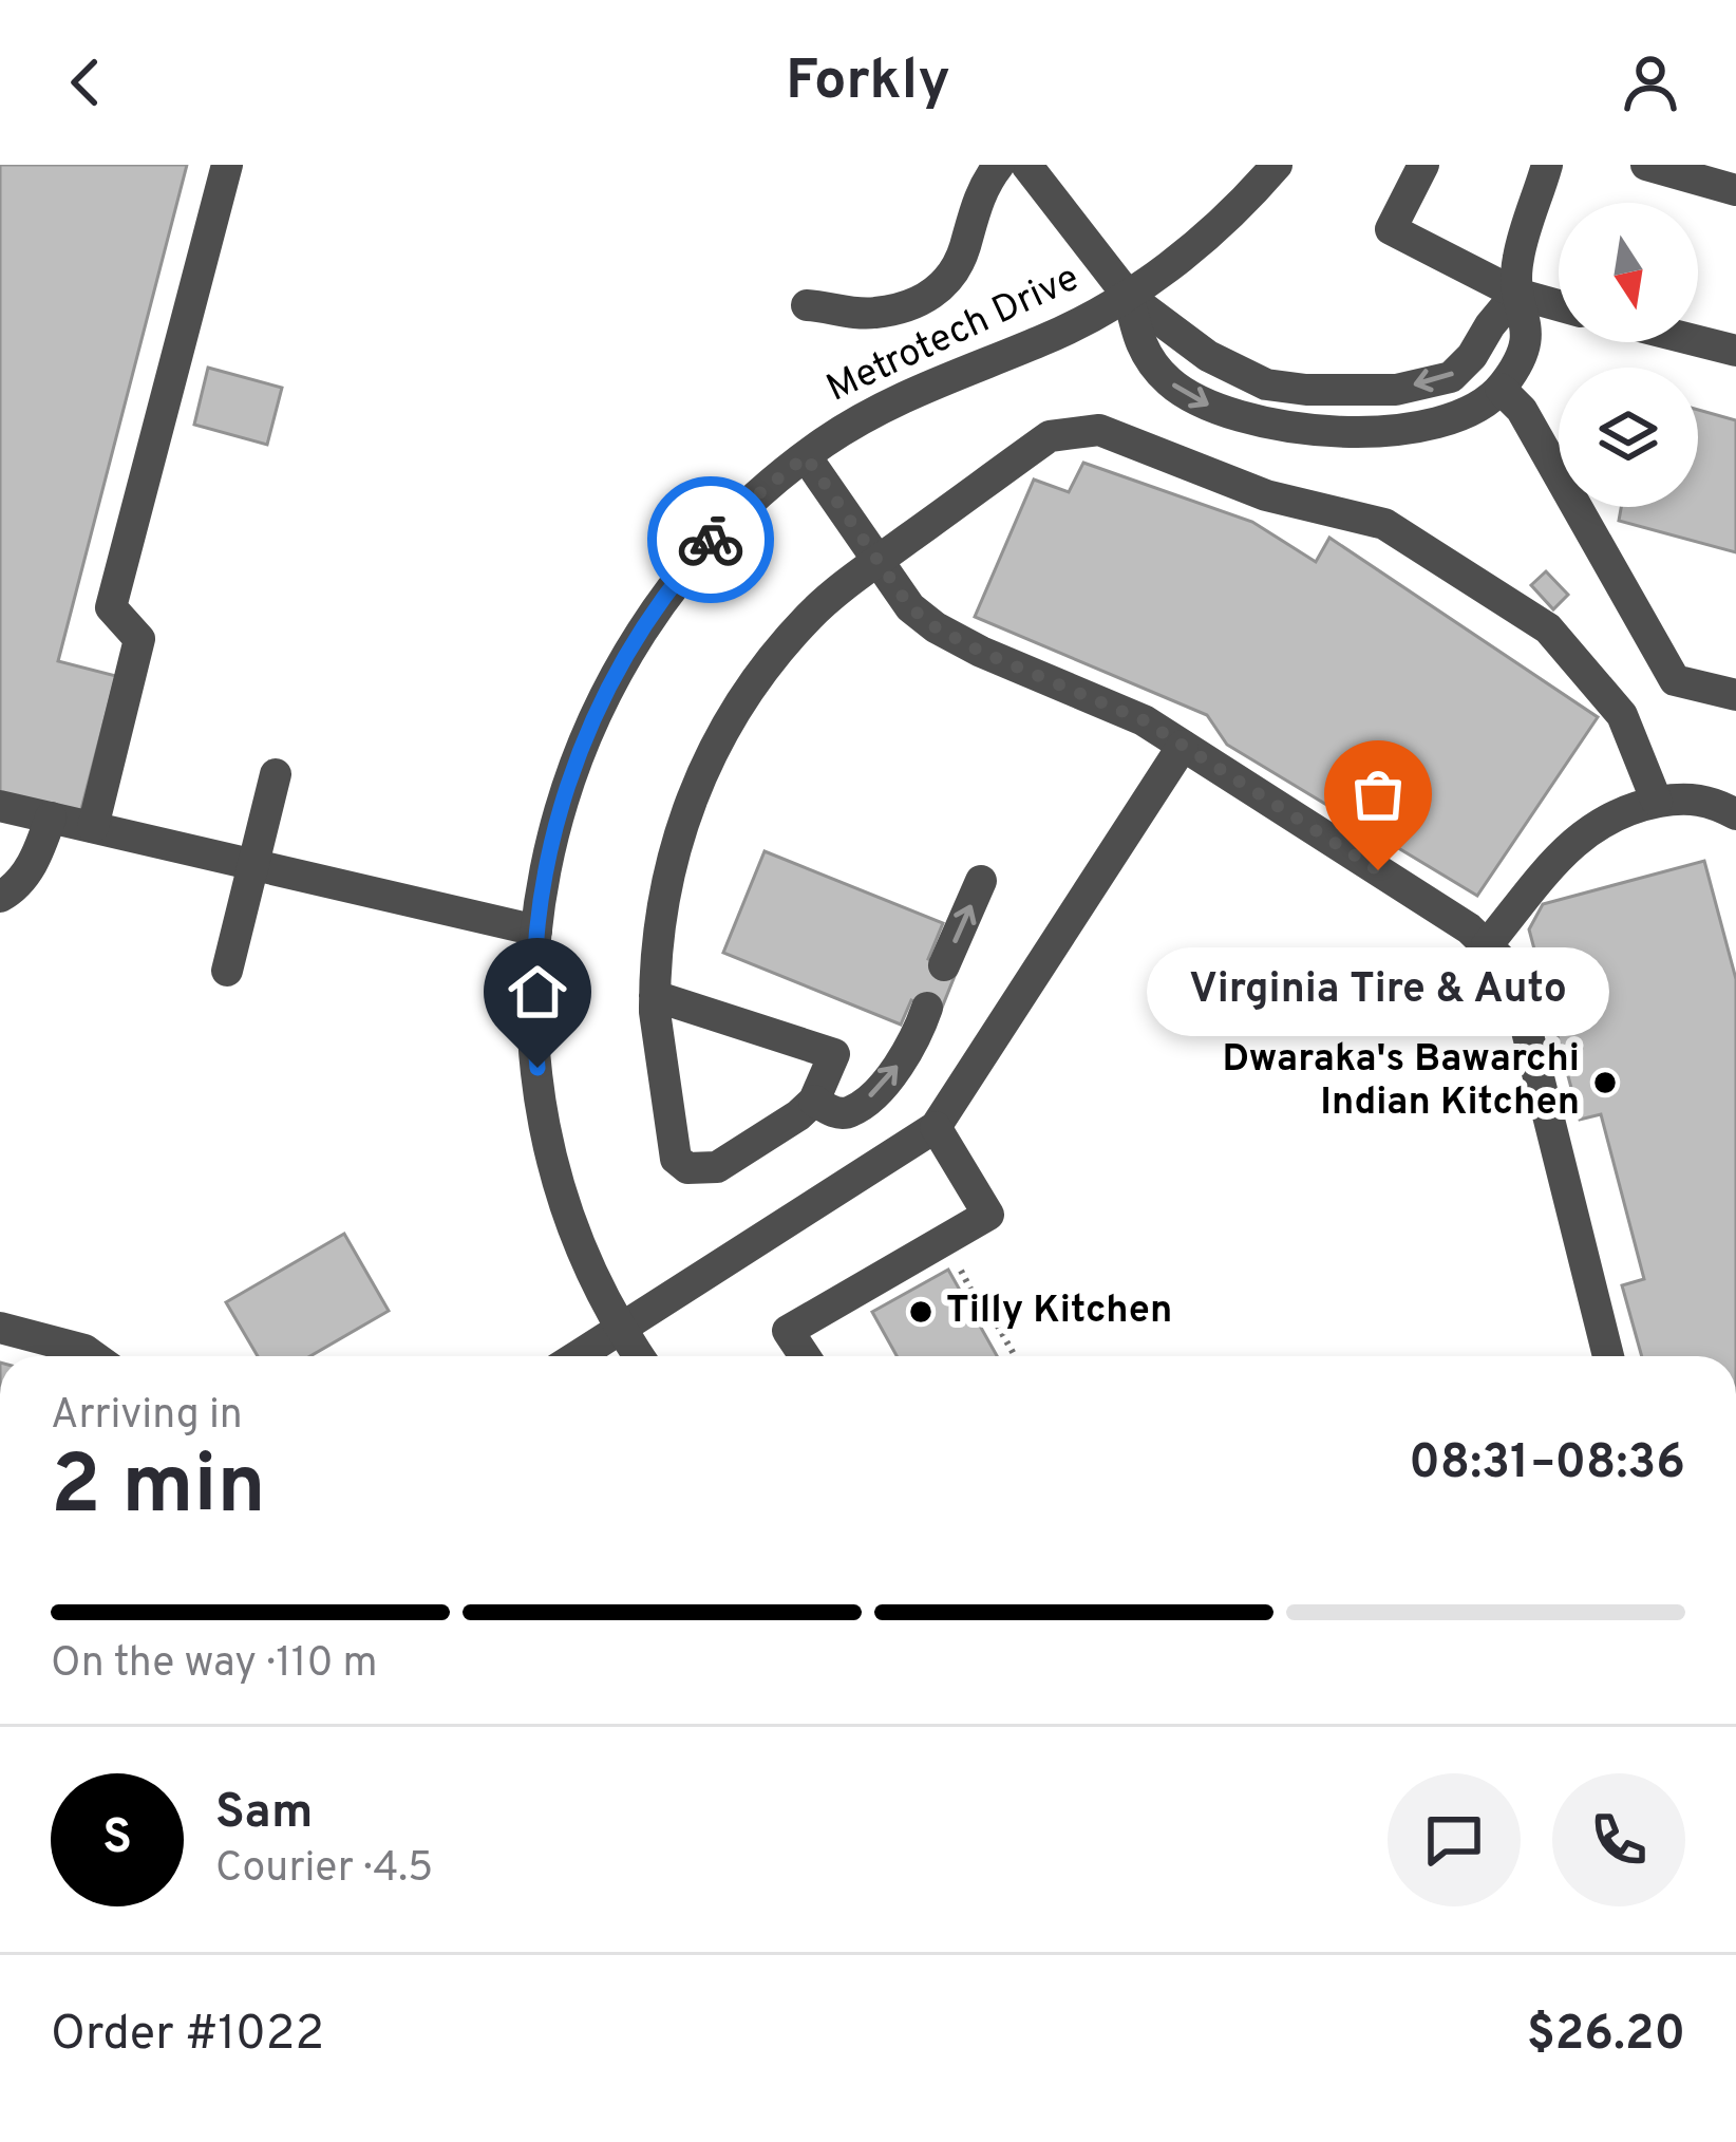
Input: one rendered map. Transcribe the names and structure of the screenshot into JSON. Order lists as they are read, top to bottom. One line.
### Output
{"streets":{"street":["Metrotech Drive"]},"places":["Virginia Tire & Auto","Dwaraka's Bawarchi Indian Kitchen","Tilly Kitchen"],"north":"bottom","page":{"header":"Forkly","bubble":"Virginia Tire & Auto","heading":["2 min","Arriving in","08:31–08:36"],"panel":["Sam","Courier · 4.5","Order #1022","$26.20"],"bar":"On the way · 110 m","round":"S"}}
